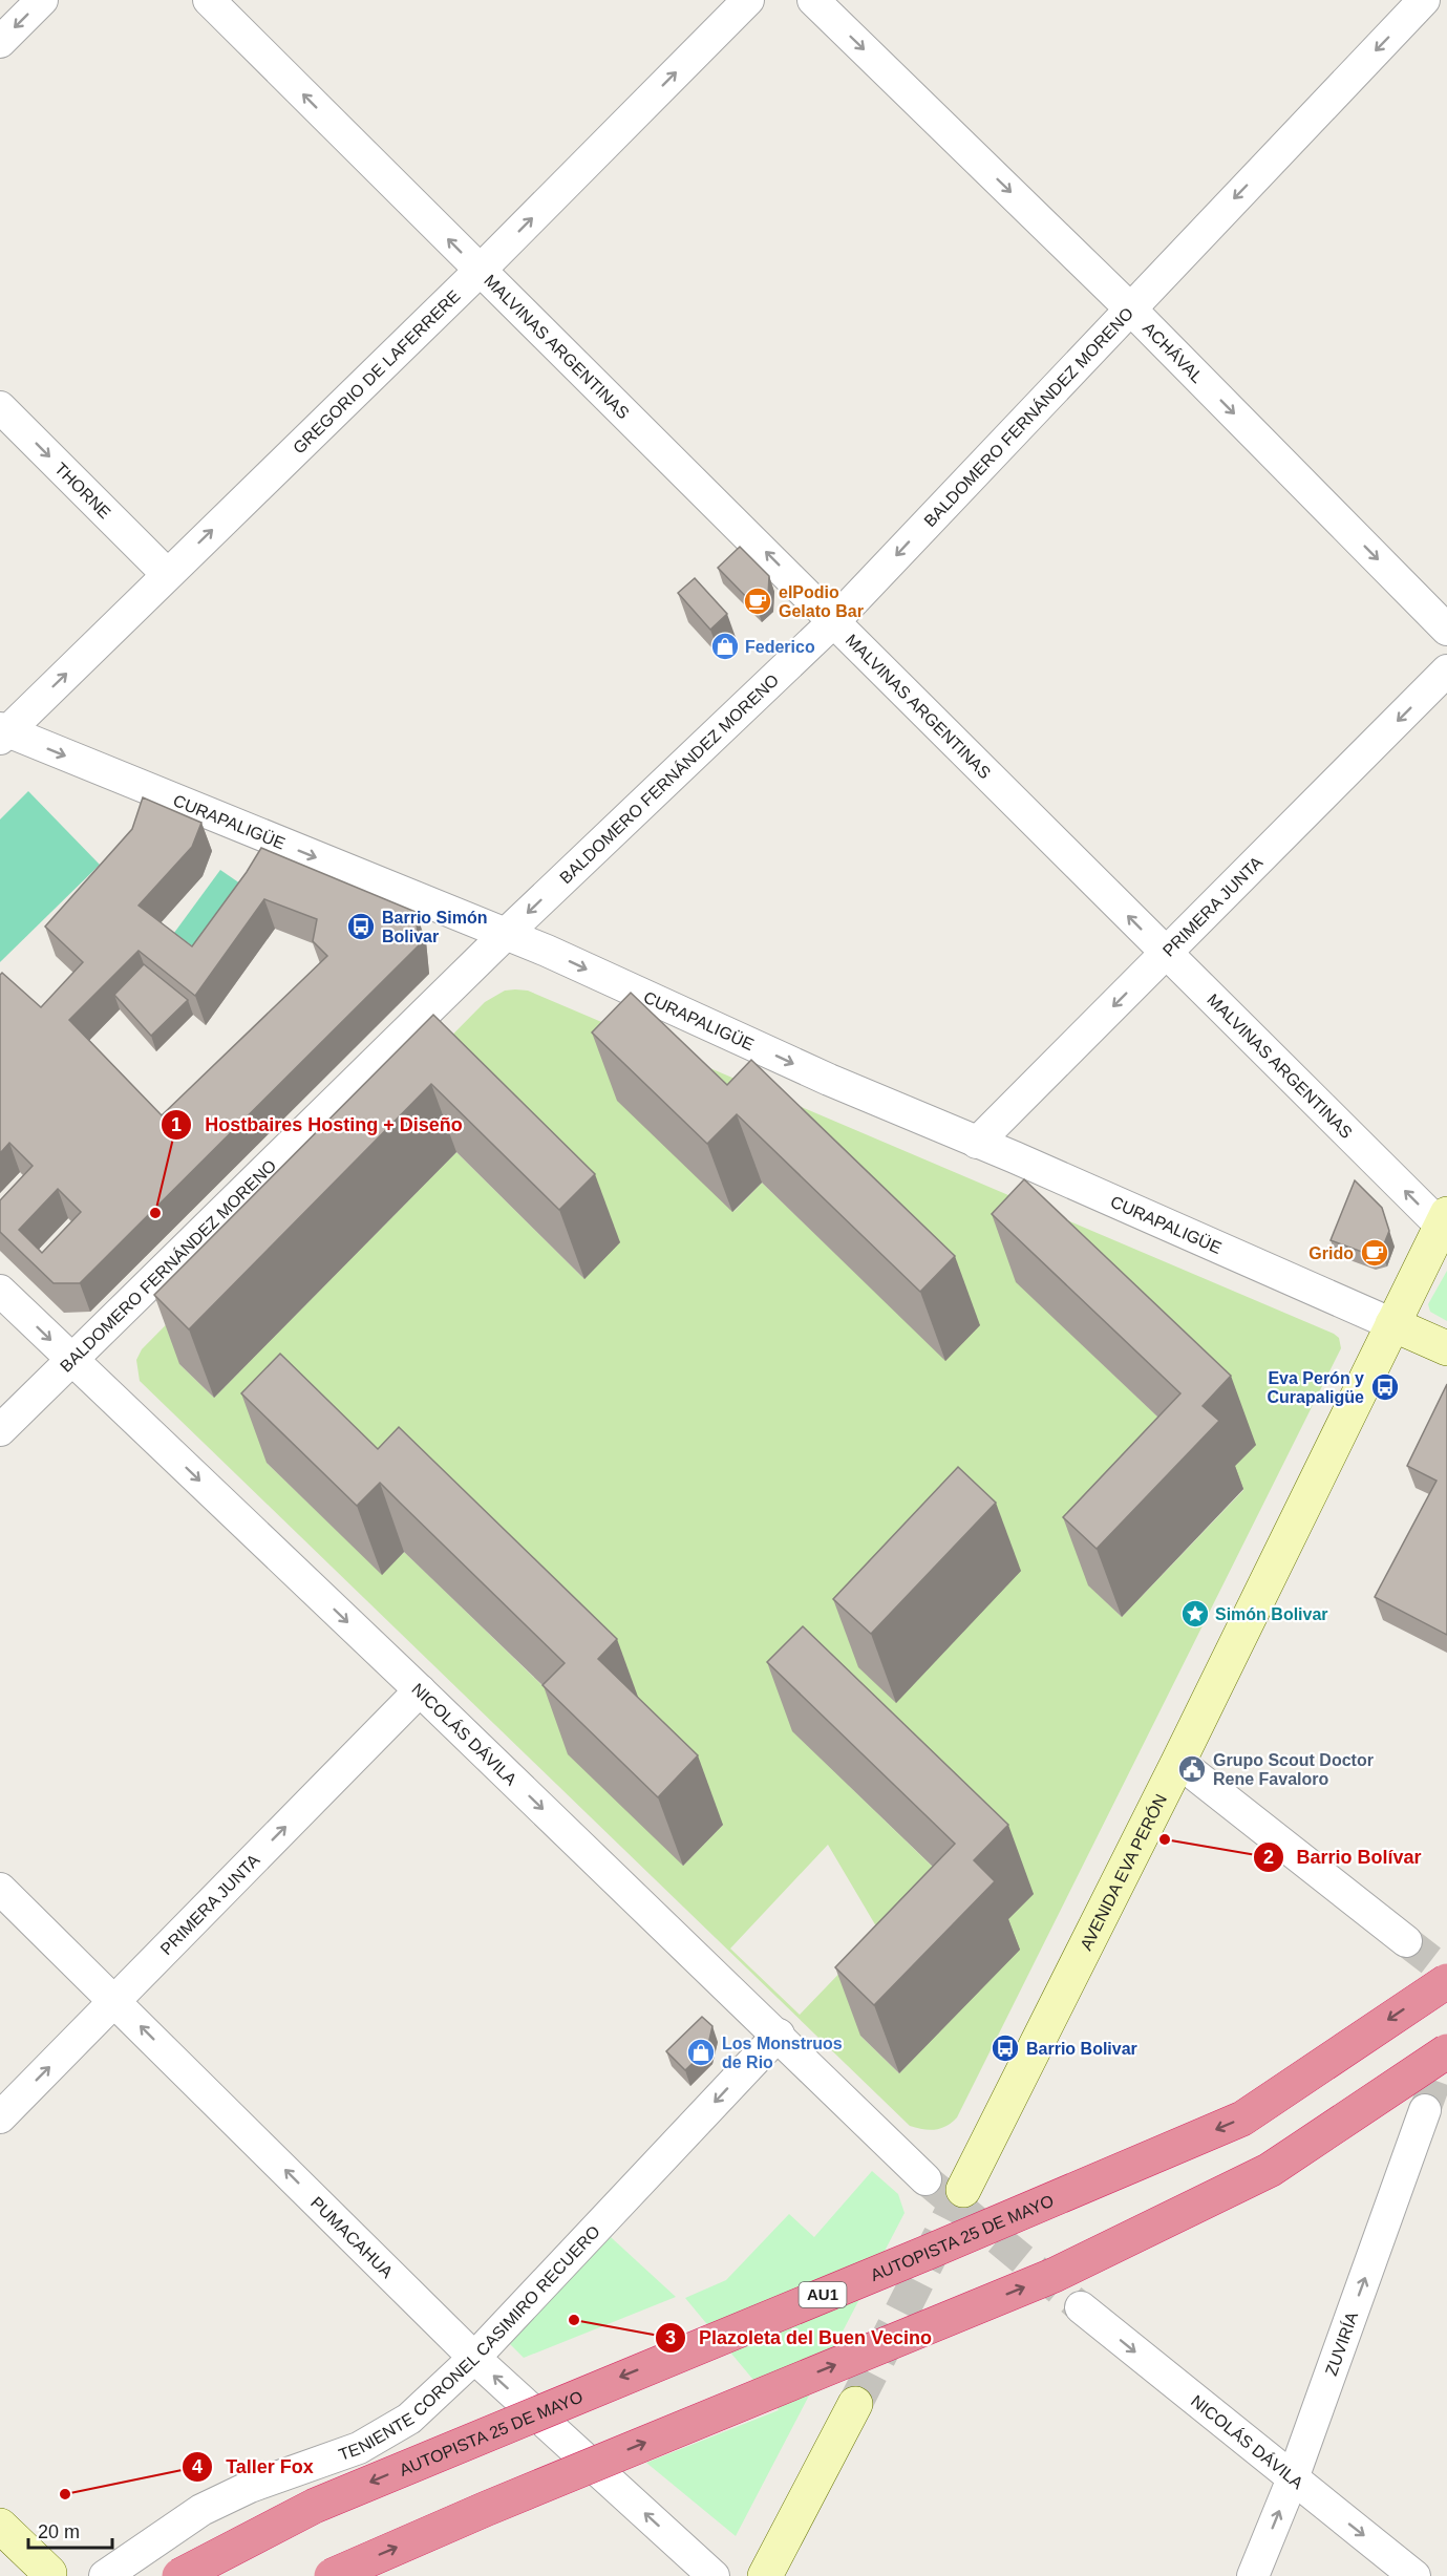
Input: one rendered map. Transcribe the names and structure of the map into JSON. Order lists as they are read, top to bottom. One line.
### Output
{"streets":{"highway":["AUTOPISTA 25 DE MAYO","AU1"],"main road":["AVENIDA EVA PERÓN"],"street":["MALVINAS ARGENTINAS","ACHÁVAL","GREGORIO DE LAFERRERE","BALDOMERO FERNÁNDEZ MORENO","THORNE","CURAPALIGÜE","PRIMERA JUNTA","NICOLÁS DÁVILA","PUMACAHUA","TENIENTE CORONEL CASIMIRO RECUERO","ZUVIRÍA"]},"crossings":[["MALVINAS ARGENTINAS","GREGORIO DE LAFERRERE"],["MALVINAS ARGENTINAS","BALDOMERO FERNÁNDEZ MORENO"],["MALVINAS ARGENTINAS","PRIMERA JUNTA"],["MALVINAS ARGENTINAS","AVENIDA EVA PERÓN"],["ACHÁVAL","BALDOMERO FERNÁNDEZ MORENO"],["GREGORIO DE LAFERRERE","THORNE"],["GREGORIO DE LAFERRERE","CURAPALIGÜE"],["BALDOMERO FERNÁNDEZ MORENO","CURAPALIGÜE"],["BALDOMERO FERNÁNDEZ MORENO","NICOLÁS DÁVILA"],["CURAPALIGÜE","PRIMERA JUNTA"],["CURAPALIGÜE","AVENIDA EVA PERÓN"],["PRIMERA JUNTA","NICOLÁS DÁVILA"],["PRIMERA JUNTA","PUMACAHUA"],["NICOLÁS DÁVILA","TENIENTE CORONEL CASIMIRO RECUERO"],["NICOLÁS DÁVILA","ZUVIRÍA"],["PUMACAHUA","TENIENTE CORONEL CASIMIRO RECUERO"]],"one_way":["MALVINAS ARGENTINAS","ACHÁVAL","GREGORIO DE LAFERRERE","BALDOMERO FERNÁNDEZ MORENO","THORNE","CURAPALIGÜE","NICOLÁS DÁVILA","PUMACAHUA","TENIENTE CORONEL CASIMIRO RECUERO","ZUVIRÍA"],"places":{"cafe":["elPodio Gelato Bar","Grido"],"shop":["Federico","Los Monstruos de Rio"],"bus stop":["Barrio Simón Bolivar","Eva Perón y Curapaligüe","Barrio Bolivar"],"other":["Hostbaires Hosting + Diseño","Barrio Bolívar","Plazoleta del Buen Vecino","Taller Fox"],"place":["Simón Bolivar"],"public building":["Grupo Scout Doctor Rene Favaloro"]},"scale_bar":"20 m"}
